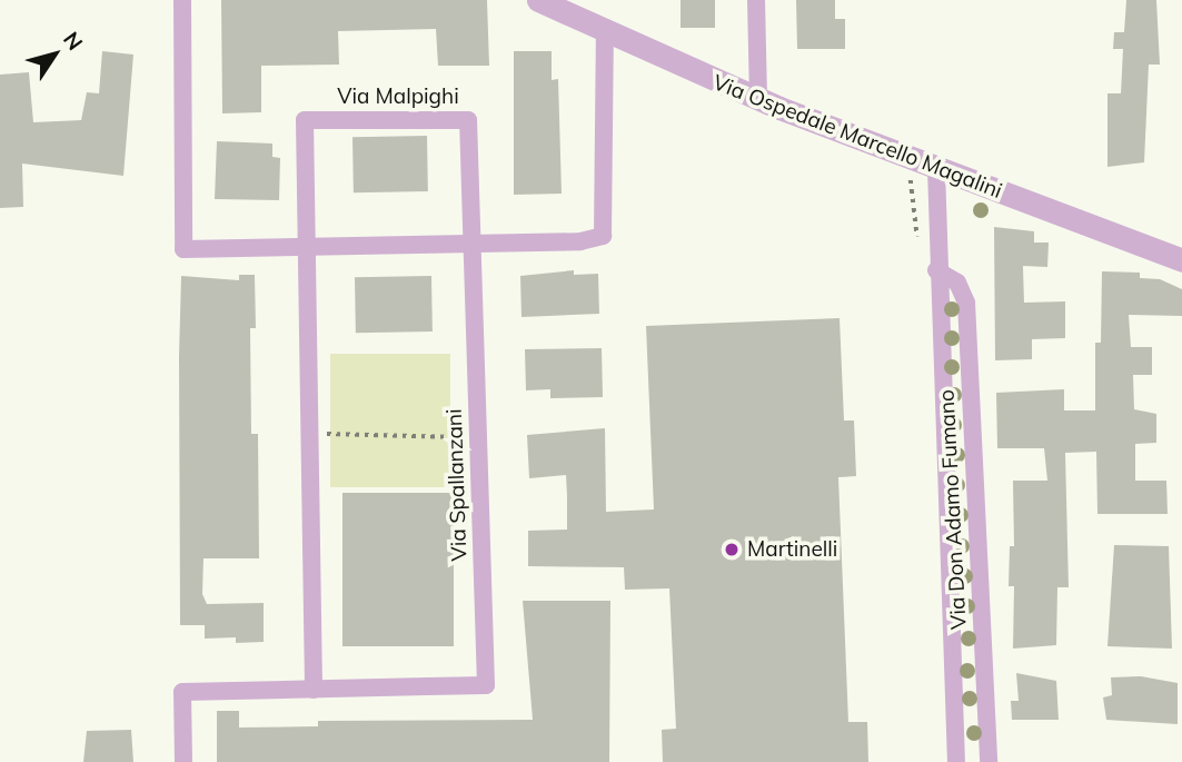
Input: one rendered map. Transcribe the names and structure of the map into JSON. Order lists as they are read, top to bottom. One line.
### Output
{"streets":{"street":["Via Malpighi","Via Ospedale Marcello Magalini","Via Spallanzani","Via Don Adamo Fumano"]},"crossings":[["Via Malpighi","Via Spallanzani"],["Via Ospedale Marcello Magalini","Via Don Adamo Fumano"]],"places":["Martinelli"],"north":"top right"}
